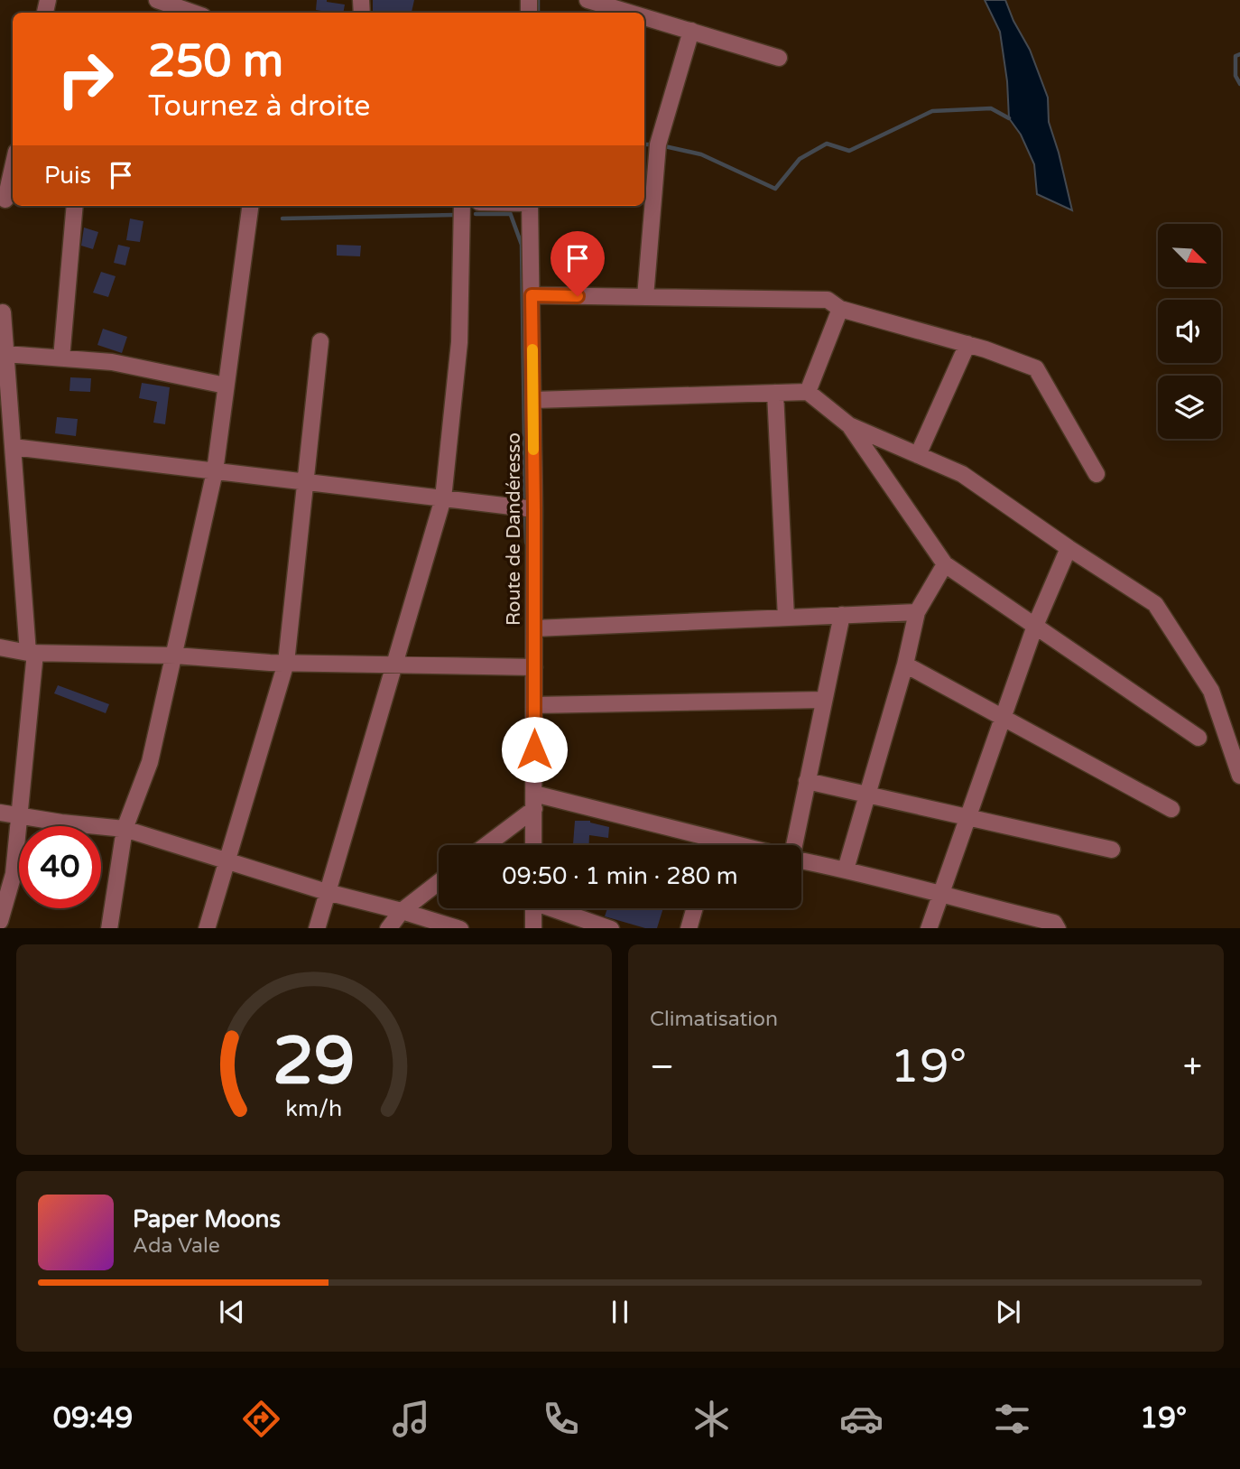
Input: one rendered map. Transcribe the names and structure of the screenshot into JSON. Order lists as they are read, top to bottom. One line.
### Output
{"streets":{"street":["Route de Dandéresso"]},"north":"bottom right","page":{"turn":["250 m","Tournez à droite"],"then":"Puis","limit":"40","trip":"09:50 · 1 min · 280 m","tile":"Climatisation","heat":["−","19°","+"],"song":["Paper Moons","Ada Vale"],"tabs":["09:49","19°"],"gauge":["29","km/h"]}}
